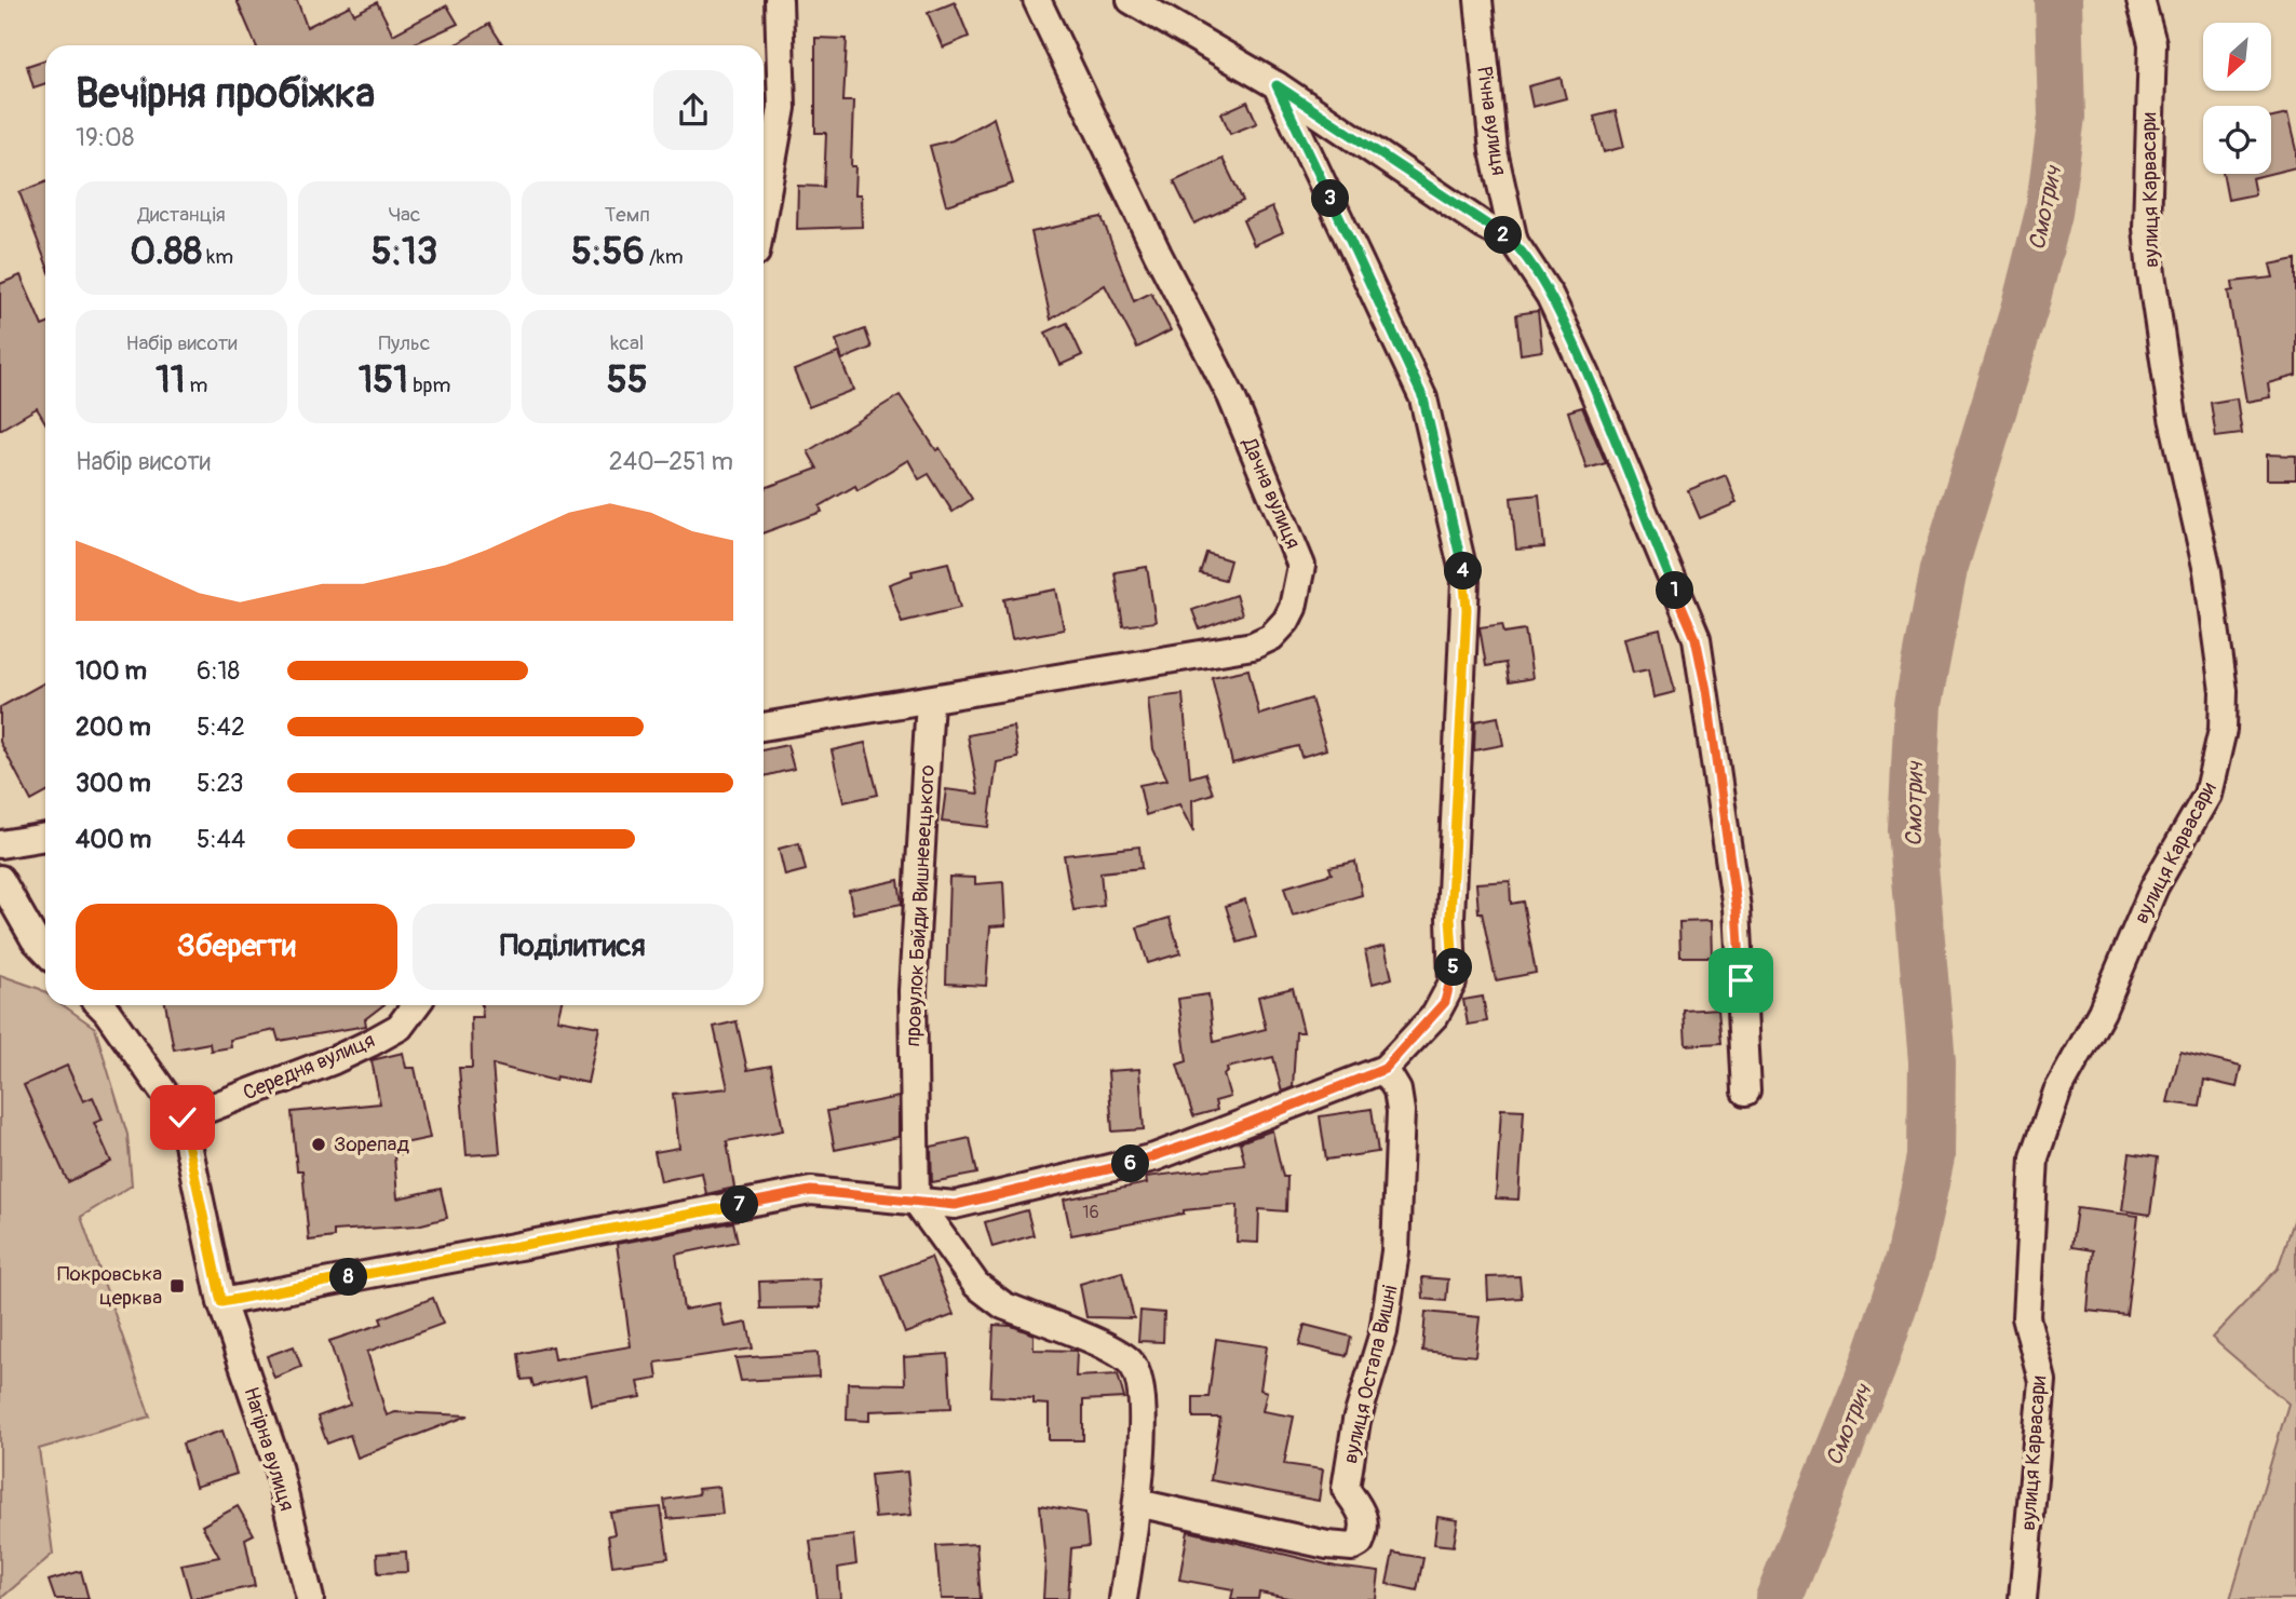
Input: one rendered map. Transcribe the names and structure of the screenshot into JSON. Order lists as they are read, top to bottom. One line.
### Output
{"streets":{"street":["Річна вулиця","вулиця Карвасари","Дачна вулиця","провулок Байди Вишневецького","Середня вулиця","вулиця Остапа Вишні","Нагірна вулиця"]},"crossings":[["Дачна вулиця","провулок Байди Вишневецького"],["Середня вулиця","Нагірна вулиця"]],"water":["Смотрич"],"places":{"other":["Зорепад"],"transit":["Покровська церква"]},"house_numbers":["16"],"north":"bottom left","page":{"heading":["Вечірня пробіжка","19:08"],"stats":[["Дистанція","0.88 km"],["Час","5:13"],["Темп","5:56 /km"],["Набір висоти","11 m"],["Пульс","151 bpm"],["kcal","55"]],"pins":["3","2","4","1","5","6","7","8"],"chart":["Набір висоти","240–251 m"],"list":[{"name":"100 m","note":"6:18"},{"name":"200 m","note":"5:42"},{"name":"300 m","note":"5:23"},{"name":"400 m","note":"5:44"}],"buttons":["Зберегти","Поділитися"]}}
